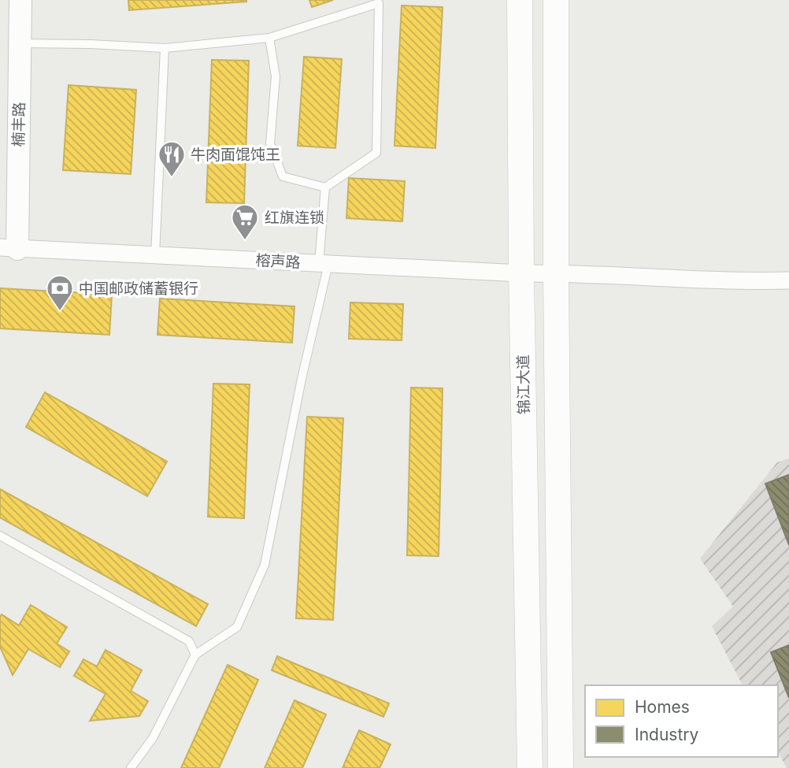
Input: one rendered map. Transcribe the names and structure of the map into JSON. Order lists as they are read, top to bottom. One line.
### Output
{"streets":{"main road":["锦江大道"],"street":["楠丰路","榕声路"]},"crossings":[["楠丰路","榕声路"],["榕声路","锦江大道"]],"places":{"restaurant":["牛肉面馄饨王"],"supermarket":["红旗连锁"],"bank":["中国邮政储蓄银行"]},"legend":["Homes","Industry"]}
